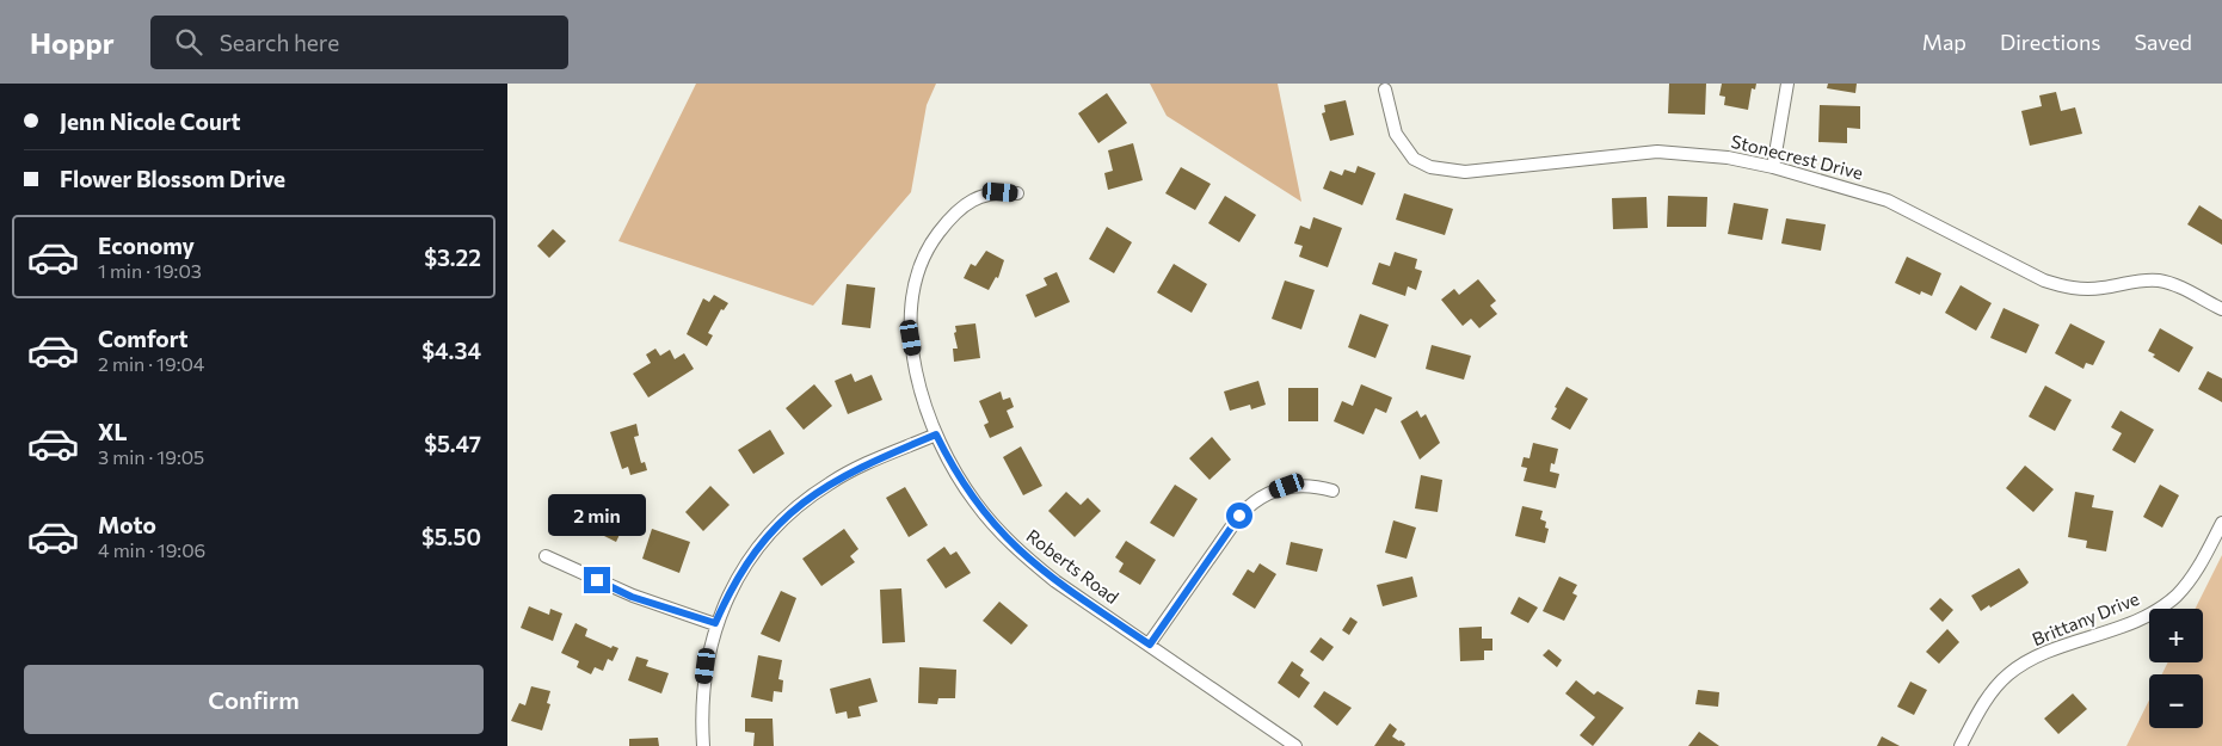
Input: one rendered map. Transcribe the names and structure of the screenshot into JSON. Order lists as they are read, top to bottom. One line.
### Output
{"streets":{"street":["Stonecrest Drive","Roberts Road","Brittany Drive"]},"page":{"header":"Hoppr","search":"Search here","nav":["Map","Directions","Saved"],"banner":["Jenn Nicole Court","Flower Blossom Drive"],"list":[{"name":"Economy","note":"1 min · 19:03","value":"$3.22"},{"name":"Comfort","note":"2 min · 19:04","value":"$4.34"},{"name":"XL","note":"3 min · 19:05","value":"$5.47"},{"name":"Moto","note":"4 min · 19:06","value":"$5.50"}],"bubble":"2 min","map_buttons":["+","−"],"buttons":"Confirm"}}
